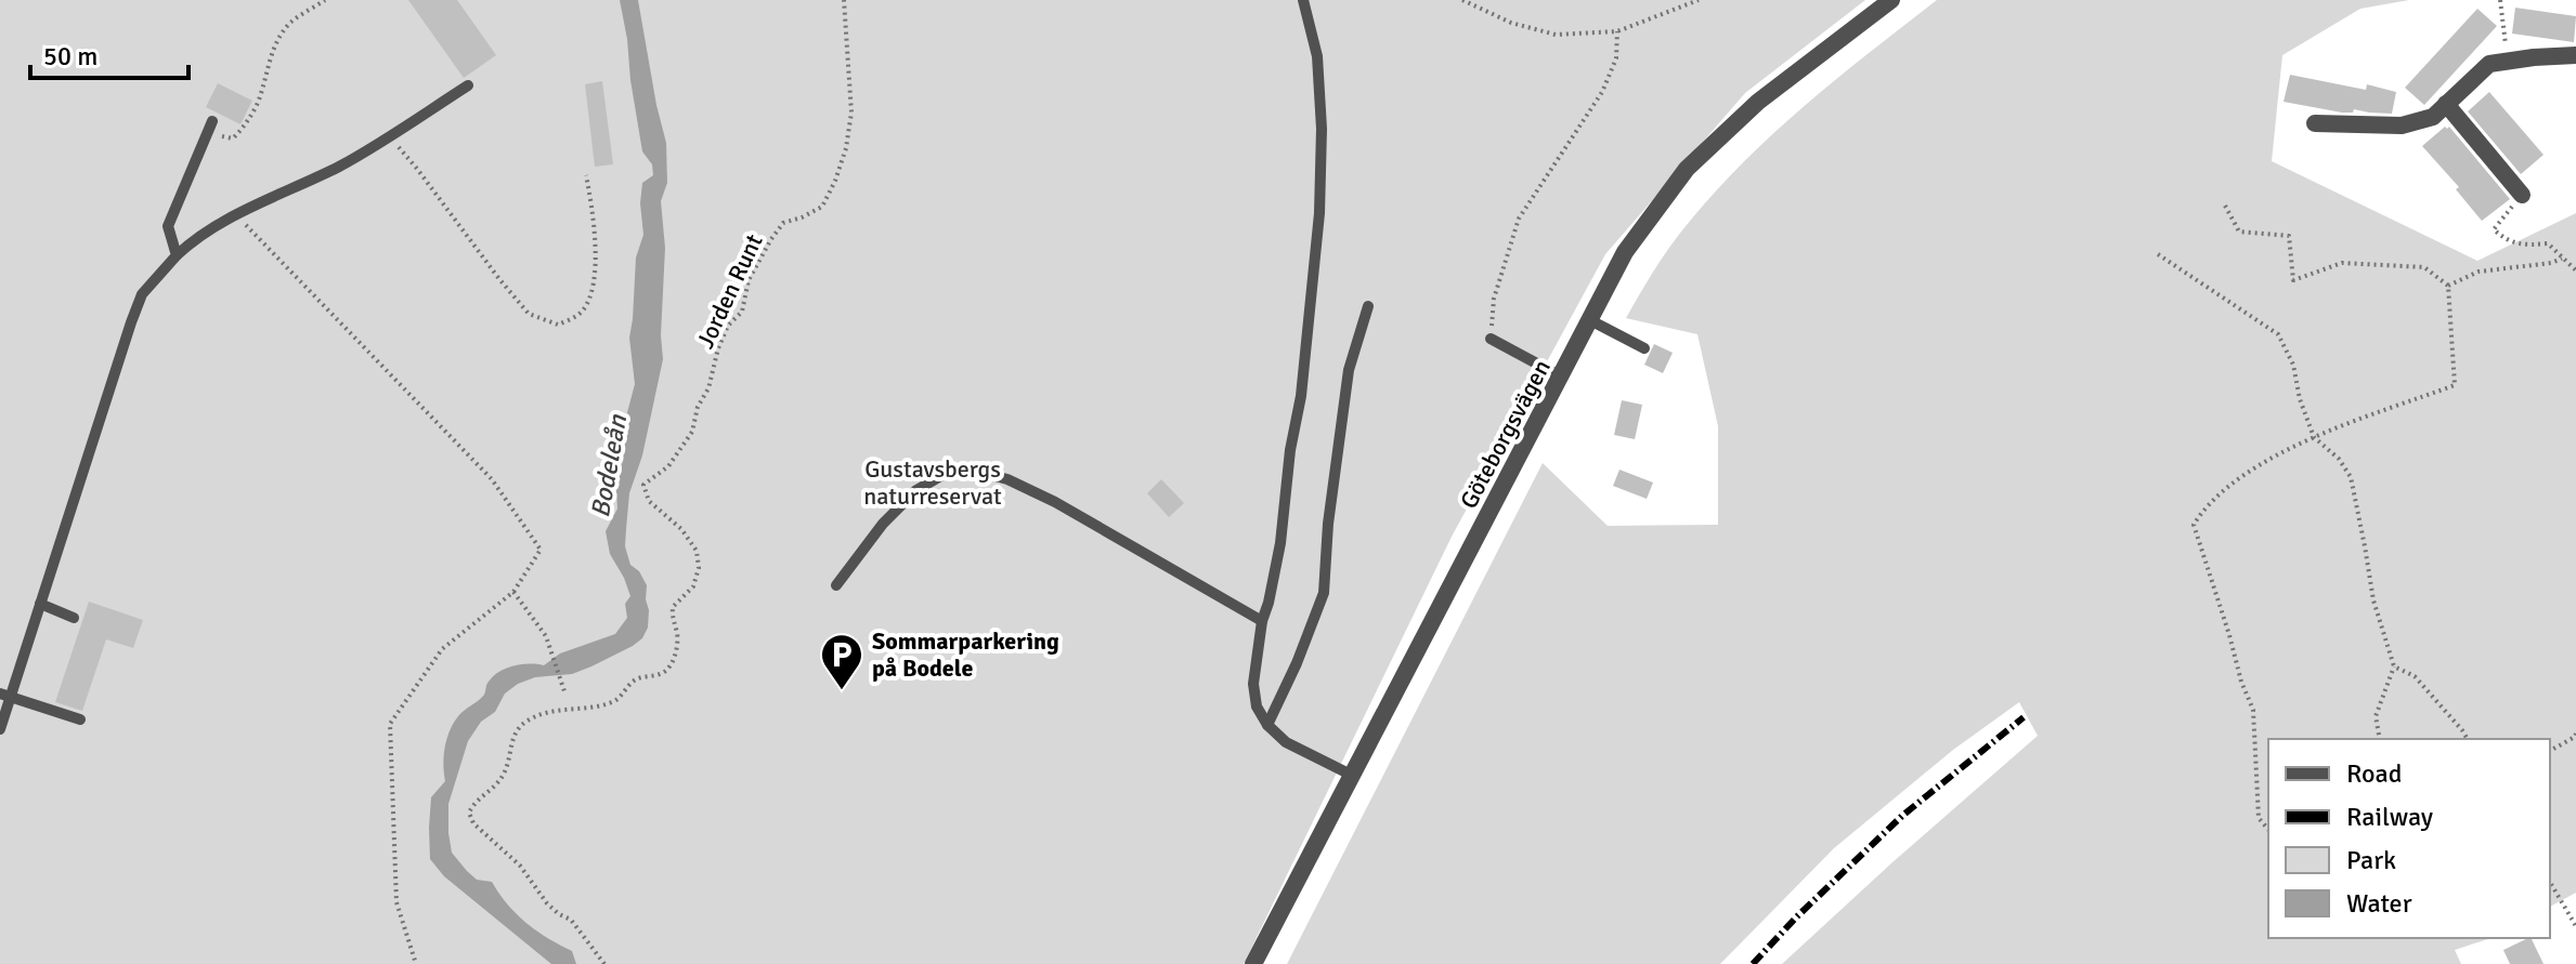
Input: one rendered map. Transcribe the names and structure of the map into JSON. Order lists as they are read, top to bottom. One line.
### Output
{"streets":{"street":["Göteborgsvägen"],"path":["Jorden Runt"]},"water":["Bodeleån"],"parks":["Gustavsbergs naturreservat"],"places":{"parking":["Sommarparkering på Bodele"]},"legend":["Road","Railway","Park","Water"],"scale_bar":"50 m"}
